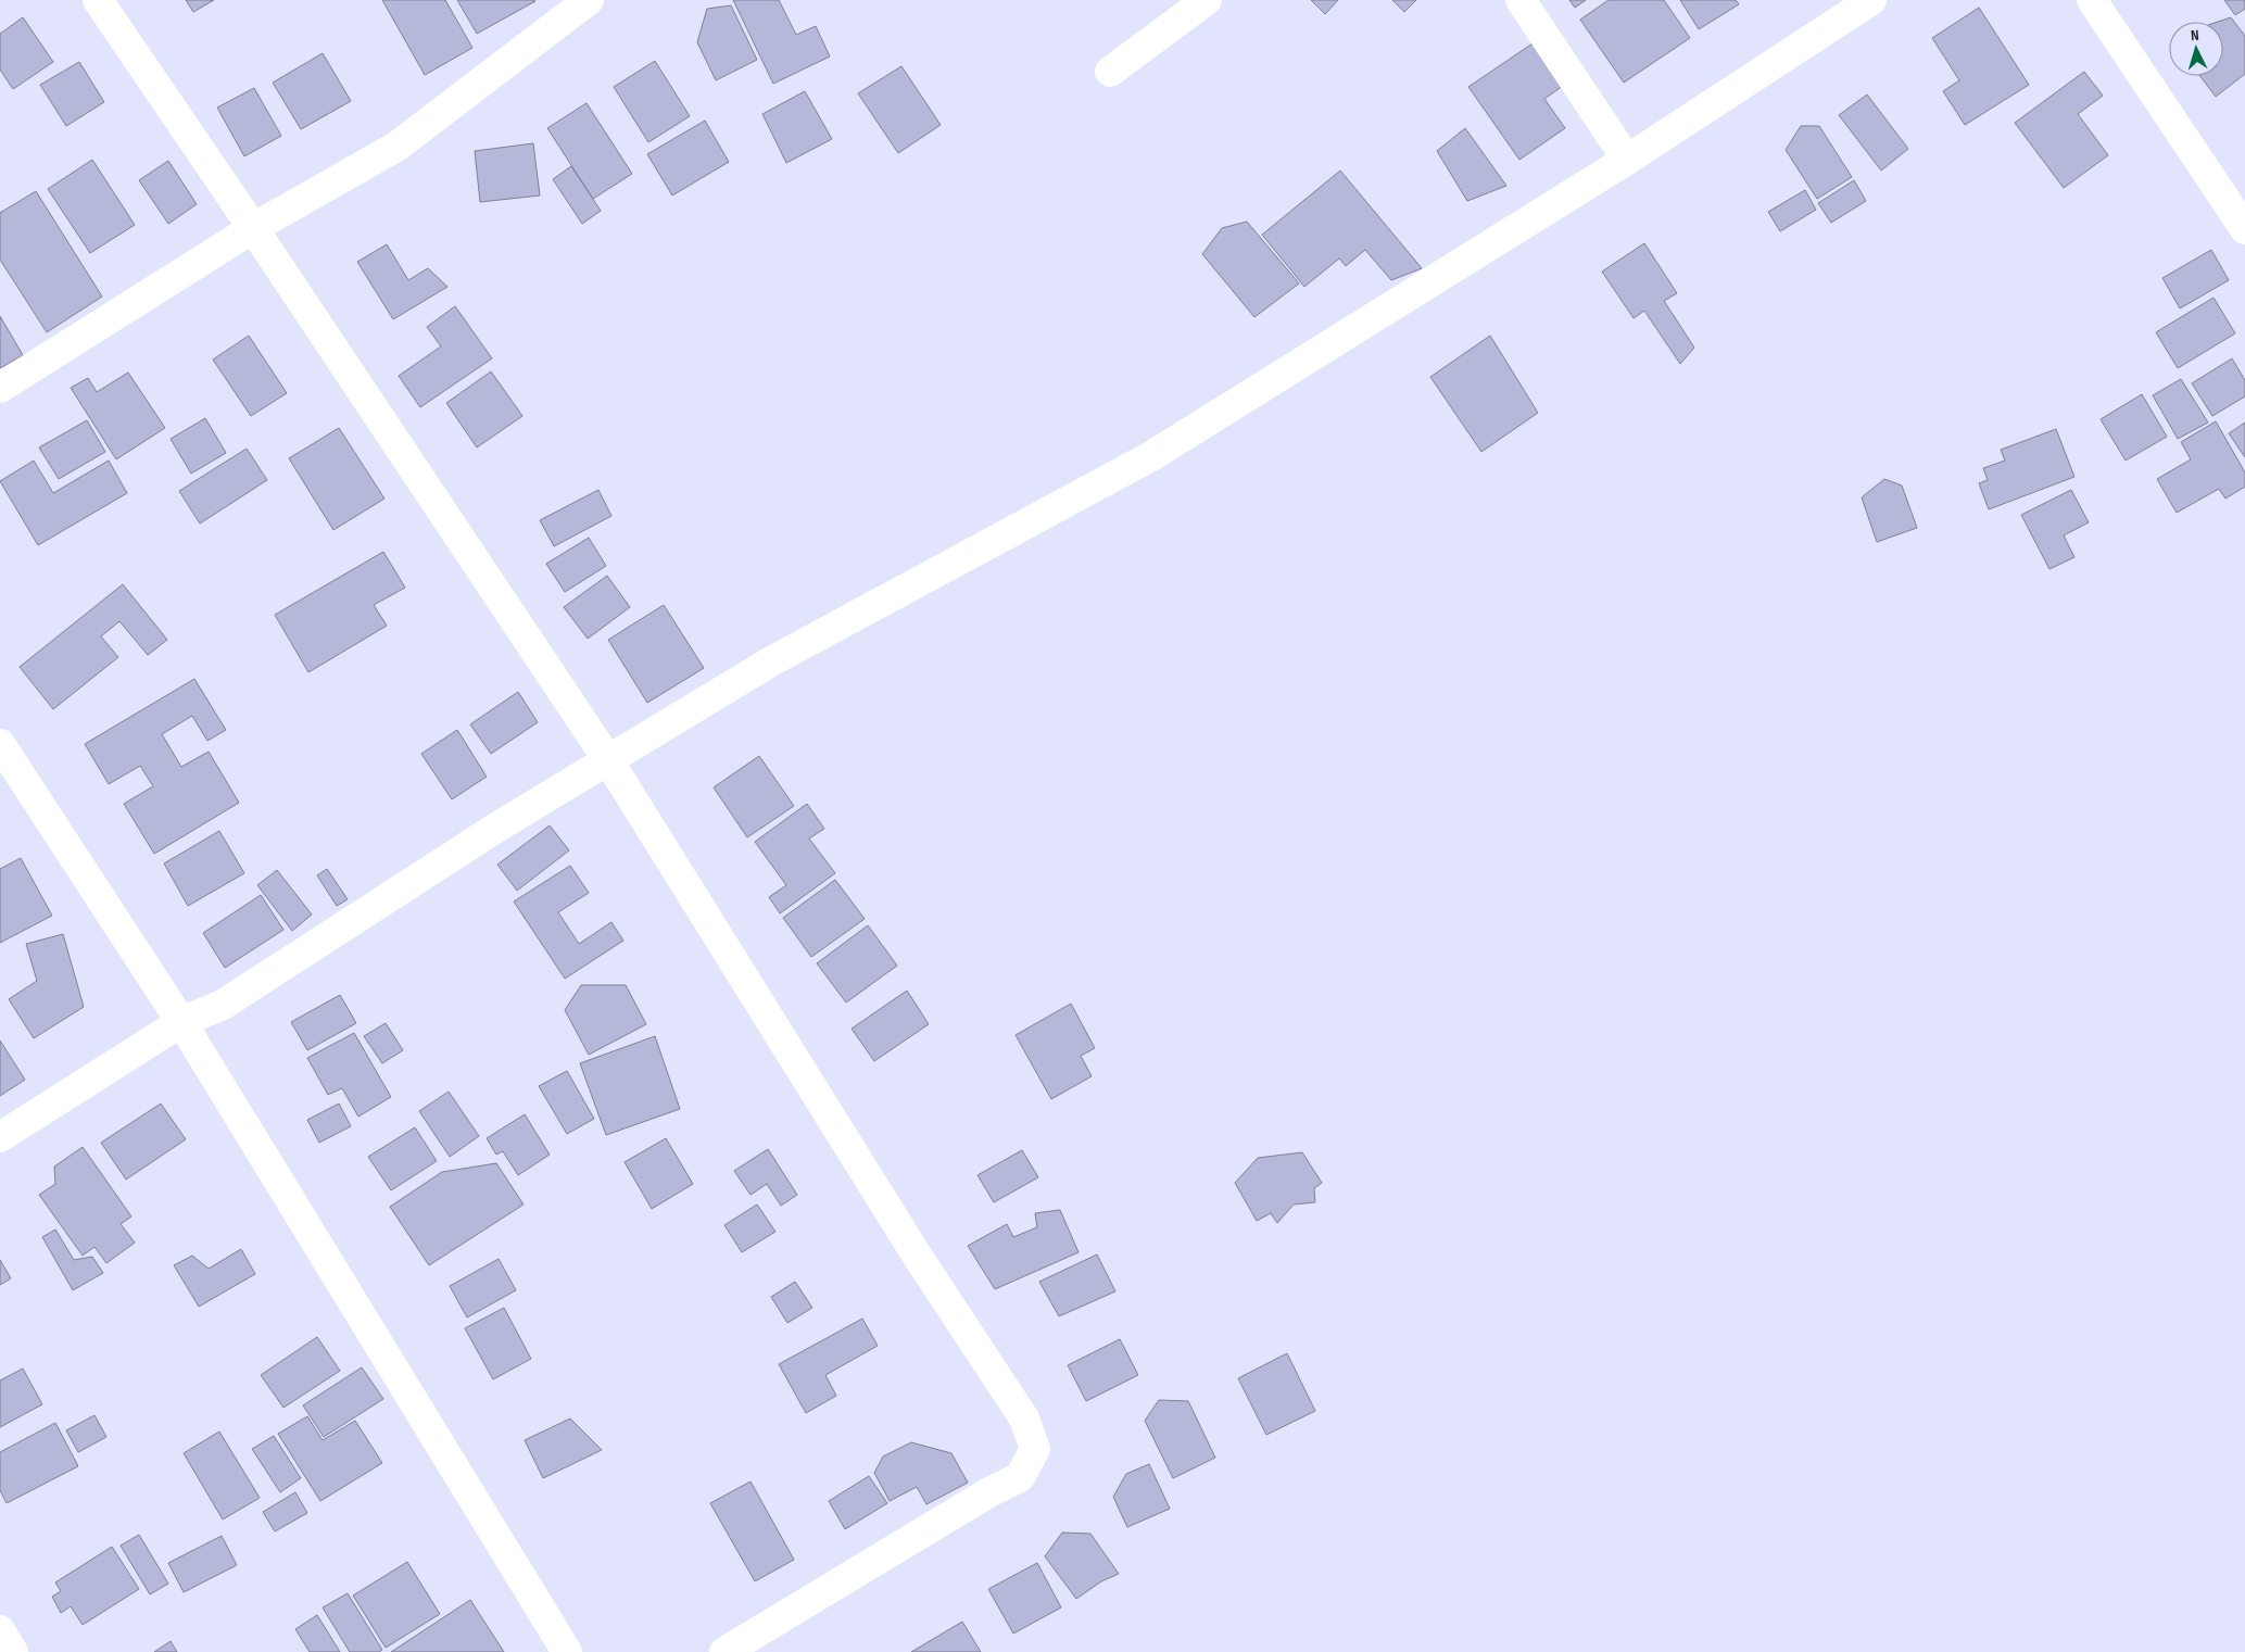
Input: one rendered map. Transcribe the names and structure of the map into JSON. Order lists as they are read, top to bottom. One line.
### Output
{"north":"top"}
